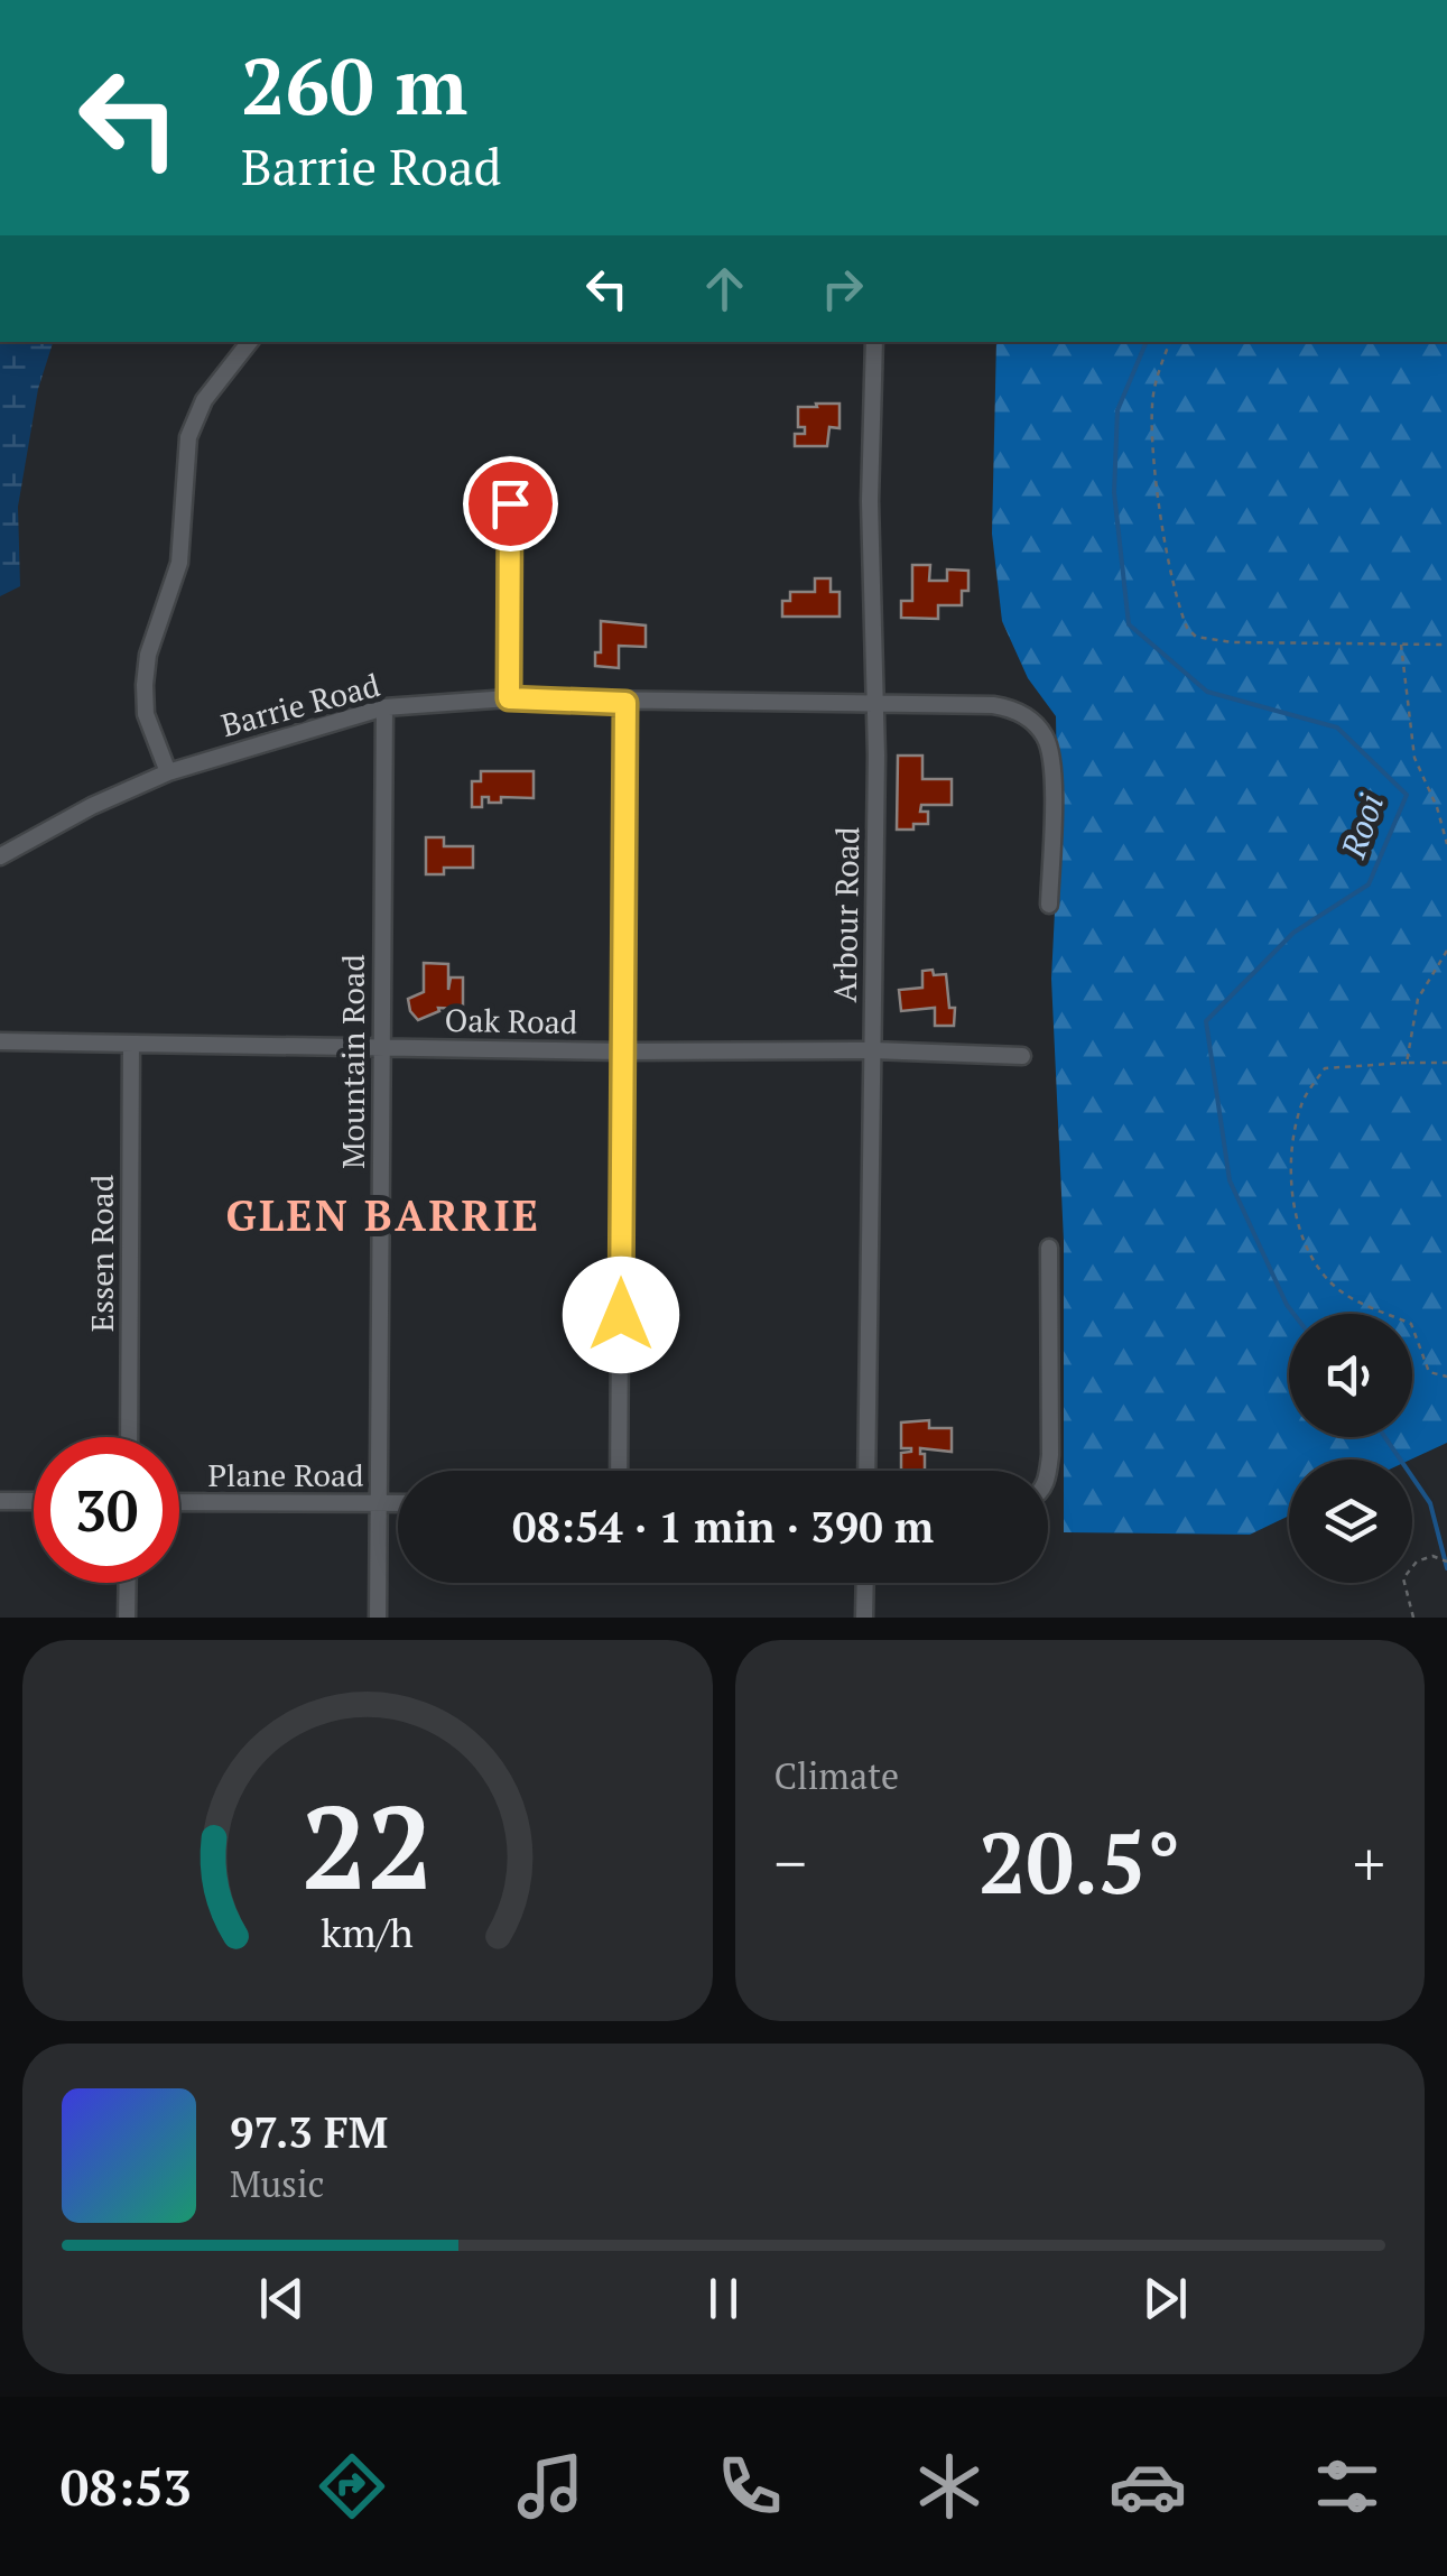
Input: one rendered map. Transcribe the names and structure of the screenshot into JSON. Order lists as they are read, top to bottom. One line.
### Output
{"streets":{"street":["Barrie Road","Arbour Road","Oak Road","Mountain Road","Essen Road","Plane Road"]},"crossings":[["Barrie Road","Arbour Road"],["Barrie Road","Mountain Road"],["Arbour Road","Oak Road"],["Oak Road","Mountain Road"],["Oak Road","Essen Road"],["Mountain Road","Plane Road"]],"districts":["GLEN BARRIE"],"water":["Rooi"],"page":{"turn":["260 m","Barrie Road"],"limit":"30","trip":"08:54 · 1 min · 390 m","tile":"Climate","heat":["−","20.5°","+"],"song":["97.3 FM","Music"],"tabs":"08:53","gauge":["22","km/h"]}}
